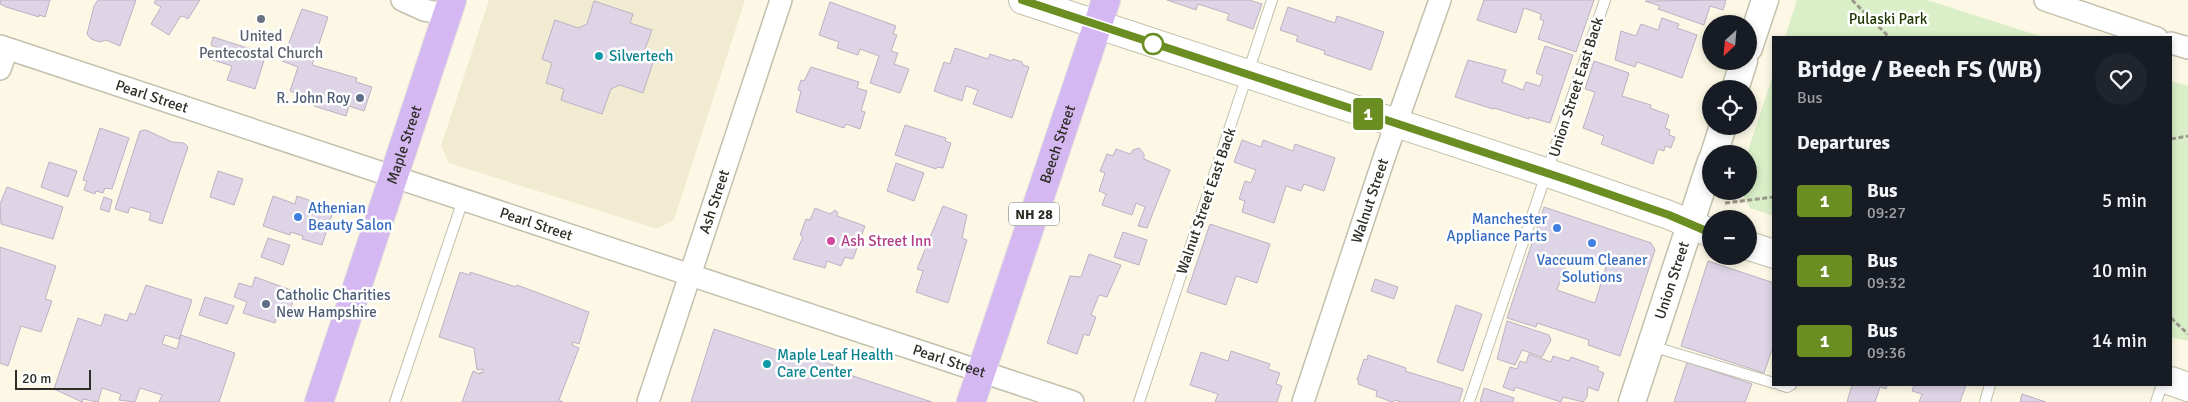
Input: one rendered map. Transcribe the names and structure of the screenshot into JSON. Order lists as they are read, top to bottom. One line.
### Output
{"streets":{"main road":["Maple Street","Beech Street","NH 28"],"street":["Pearl Street","Walnut Street","Ash Street","Union Street"],"lane":["Union Street East Back","Walnut Street East Back"]},"crossings":[["Pearl Street","Maple Street"],["Pearl Street","Beech Street"],["Pearl Street","Ash Street"]],"parks":["Pulaski Park"],"places":["United Pentecostal Church","Silvertech","R. John Roy","Athenian Beauty Salon","Manchester Appliance Parts","Ash Street Inn","Vaccuum Cleaner Solutions","Catholic Charities New Hampshire","Maple Leaf Health Care Center"],"lines":["bus line 1"],"scale_bar":"20 m","north":"bottom left","page":{"on_map":"1","map_buttons":["+","−"],"heading":[["Bridge / Beech FS (WB)","Bus"],"Departures"],"list":[{"mark":"1","name":"Bus","note":"09:27","value":"5 min"},{"mark":"1","name":"Bus","note":"09:32","value":"10 min"},{"mark":"1","name":"Bus","note":"09:36","value":"14 min"}],"scale":"20 m"}}
